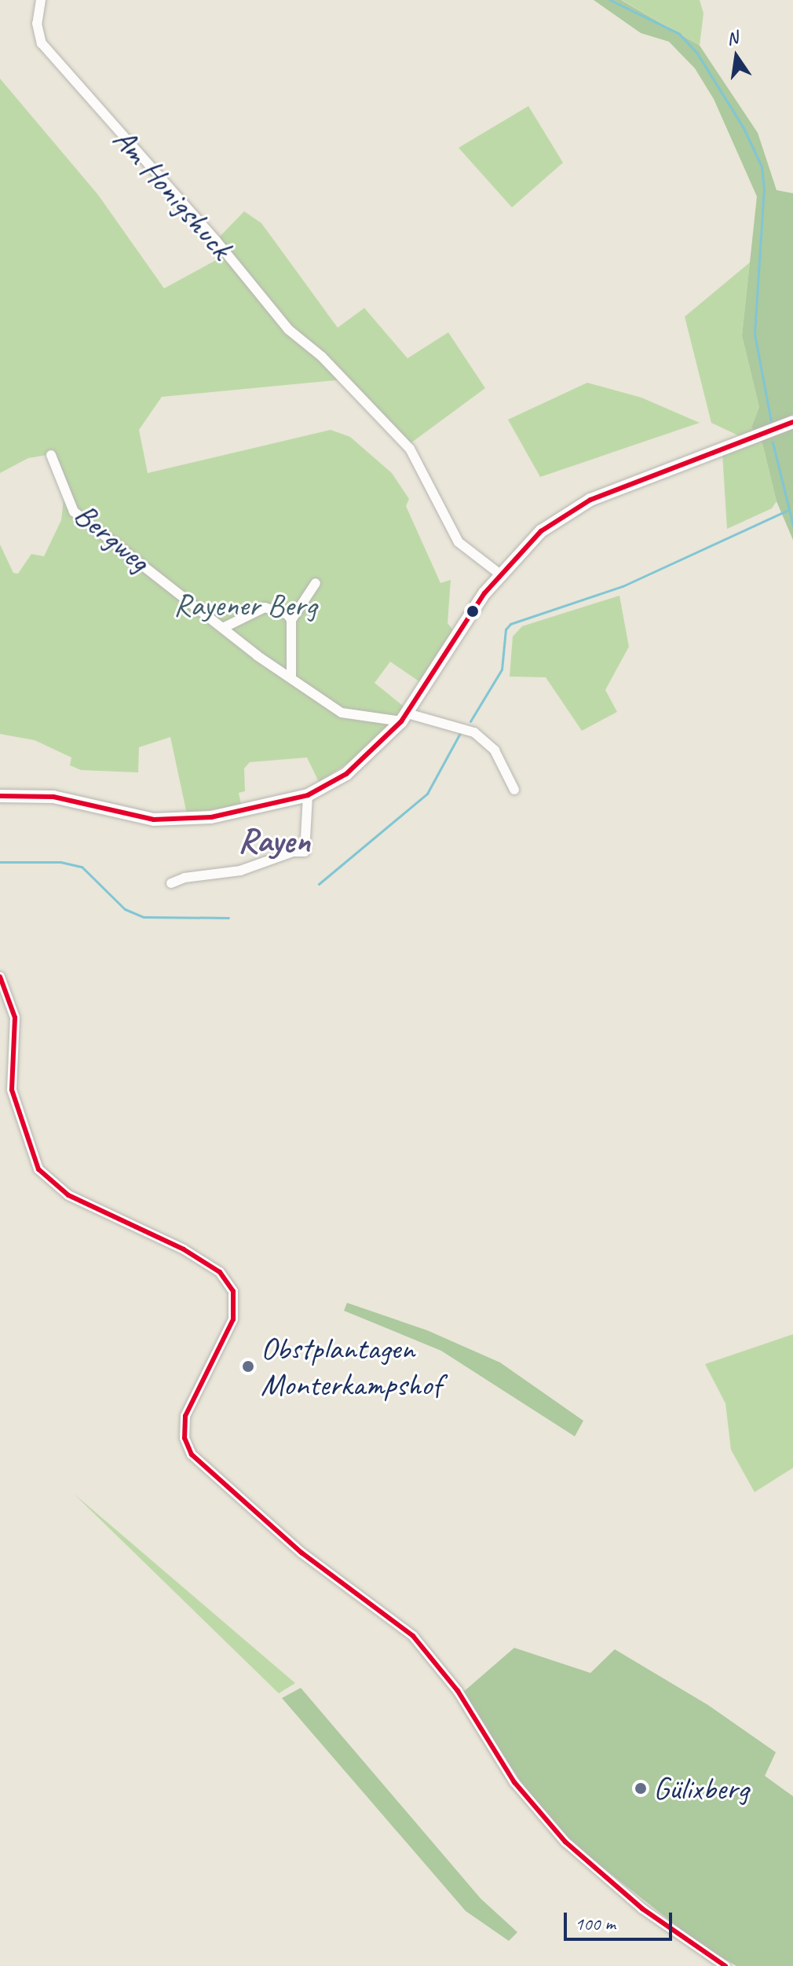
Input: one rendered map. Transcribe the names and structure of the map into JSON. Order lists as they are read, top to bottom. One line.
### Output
{"streets":{"street":["Am Honigshuck","Bergweg"]},"districts":["Rayen"],"parks":["Rayener Berg"],"places":["Obstplantagen Monterkampshof","Gülixberg"],"scale_bar":"100 m","north":"top"}
